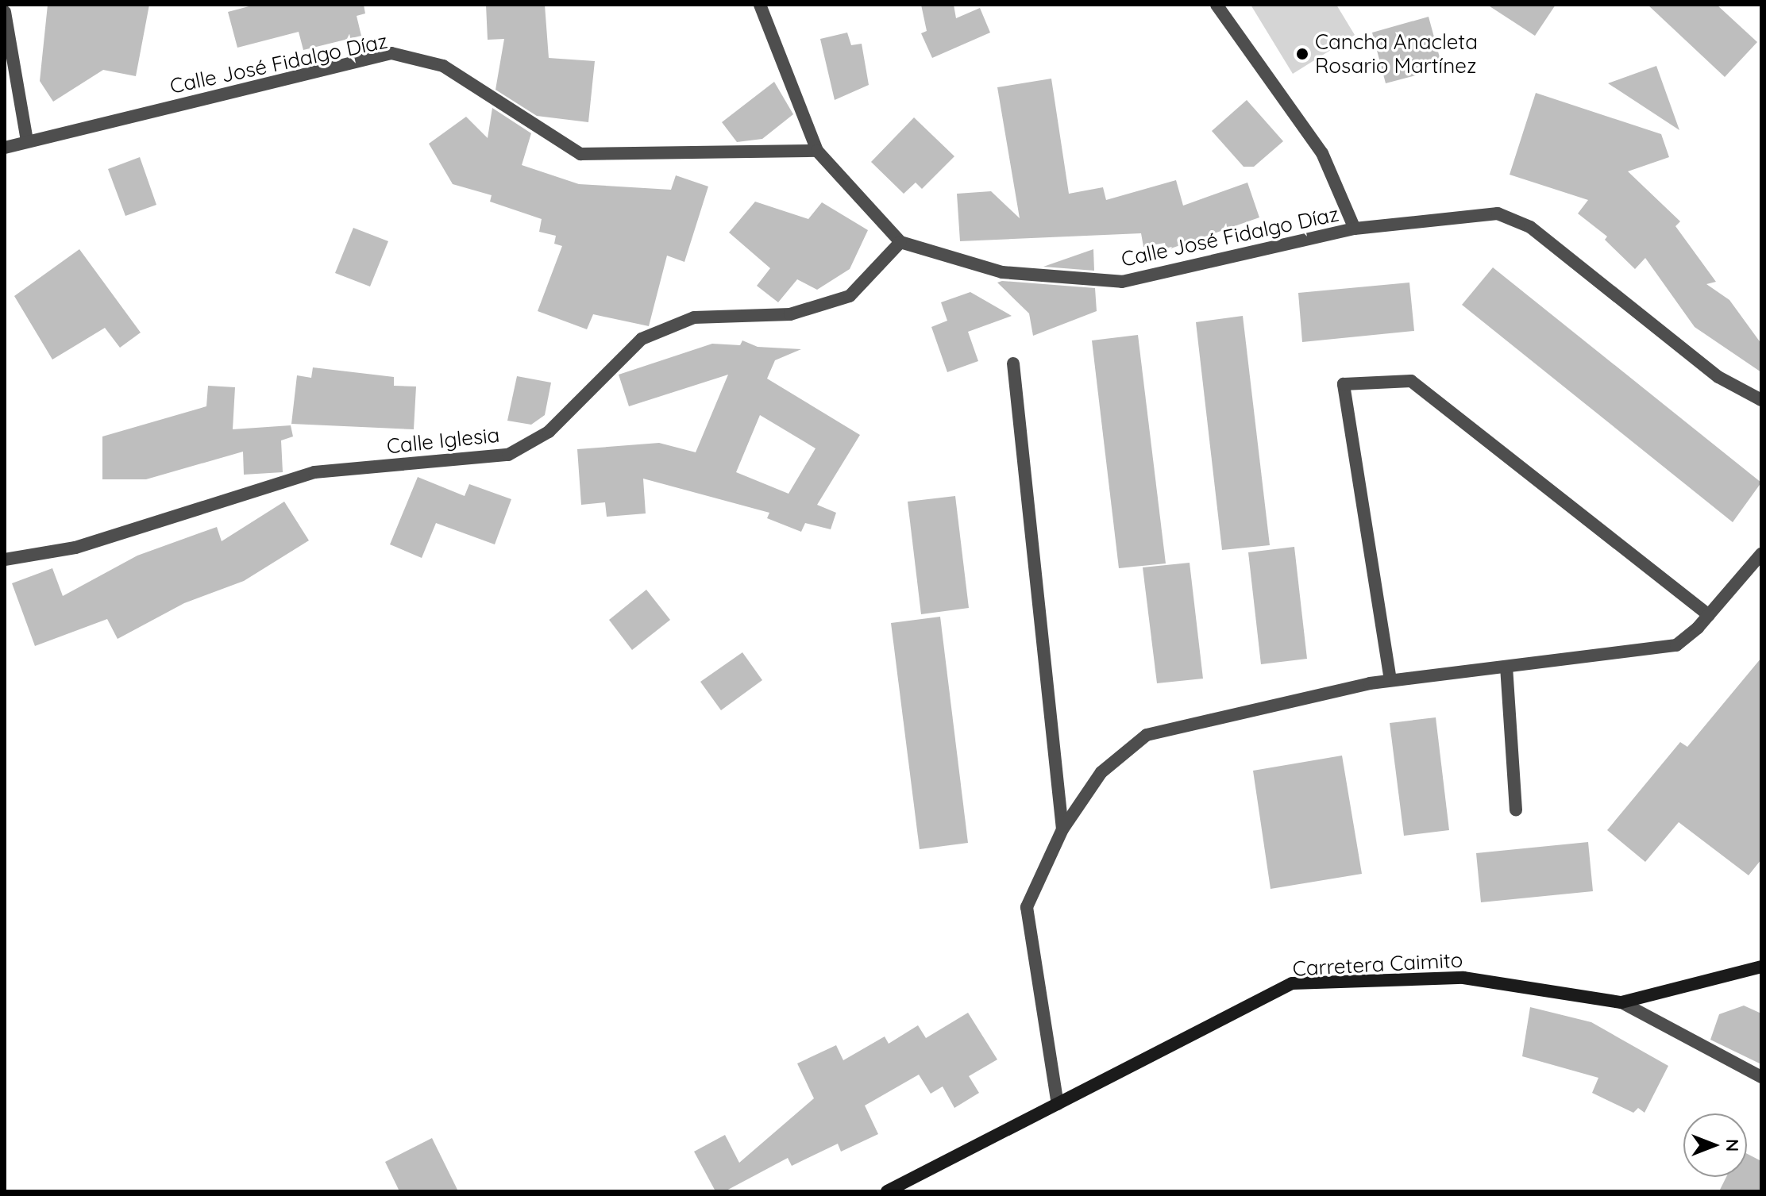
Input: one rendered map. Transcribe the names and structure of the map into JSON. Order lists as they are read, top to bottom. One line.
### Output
{"streets":{"street":["Calle José Fidalgo Díaz","Calle Iglesia","Carretera Caimito"]},"crossings":[["Calle José Fidalgo Díaz","Calle Iglesia"]],"places":["Cancha Anacleta Rosario Martínez"],"north":"right"}
